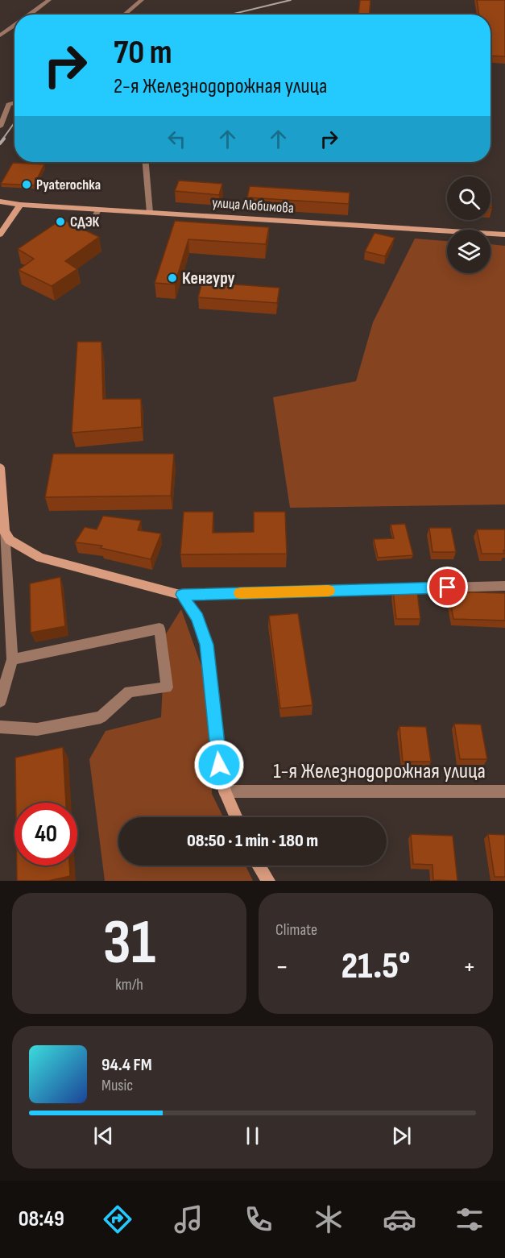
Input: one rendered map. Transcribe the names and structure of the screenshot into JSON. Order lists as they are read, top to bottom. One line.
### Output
{"streets":{"main road":["улица Любимова"],"street":["1-я Железнодорожная улица"]},"places":["Pyaterochka","СДЭК","Кенгуру"],"page":{"turn":["70 m","2-я Железнодорожная улица"],"limit":"40","trip":"08:50 · 1 min · 180 m","tile":[["31","km/h"],"Climate"],"heat":["−","21.5°","+"],"song":["94.4 FM","Music"],"tabs":"08:49"}}
